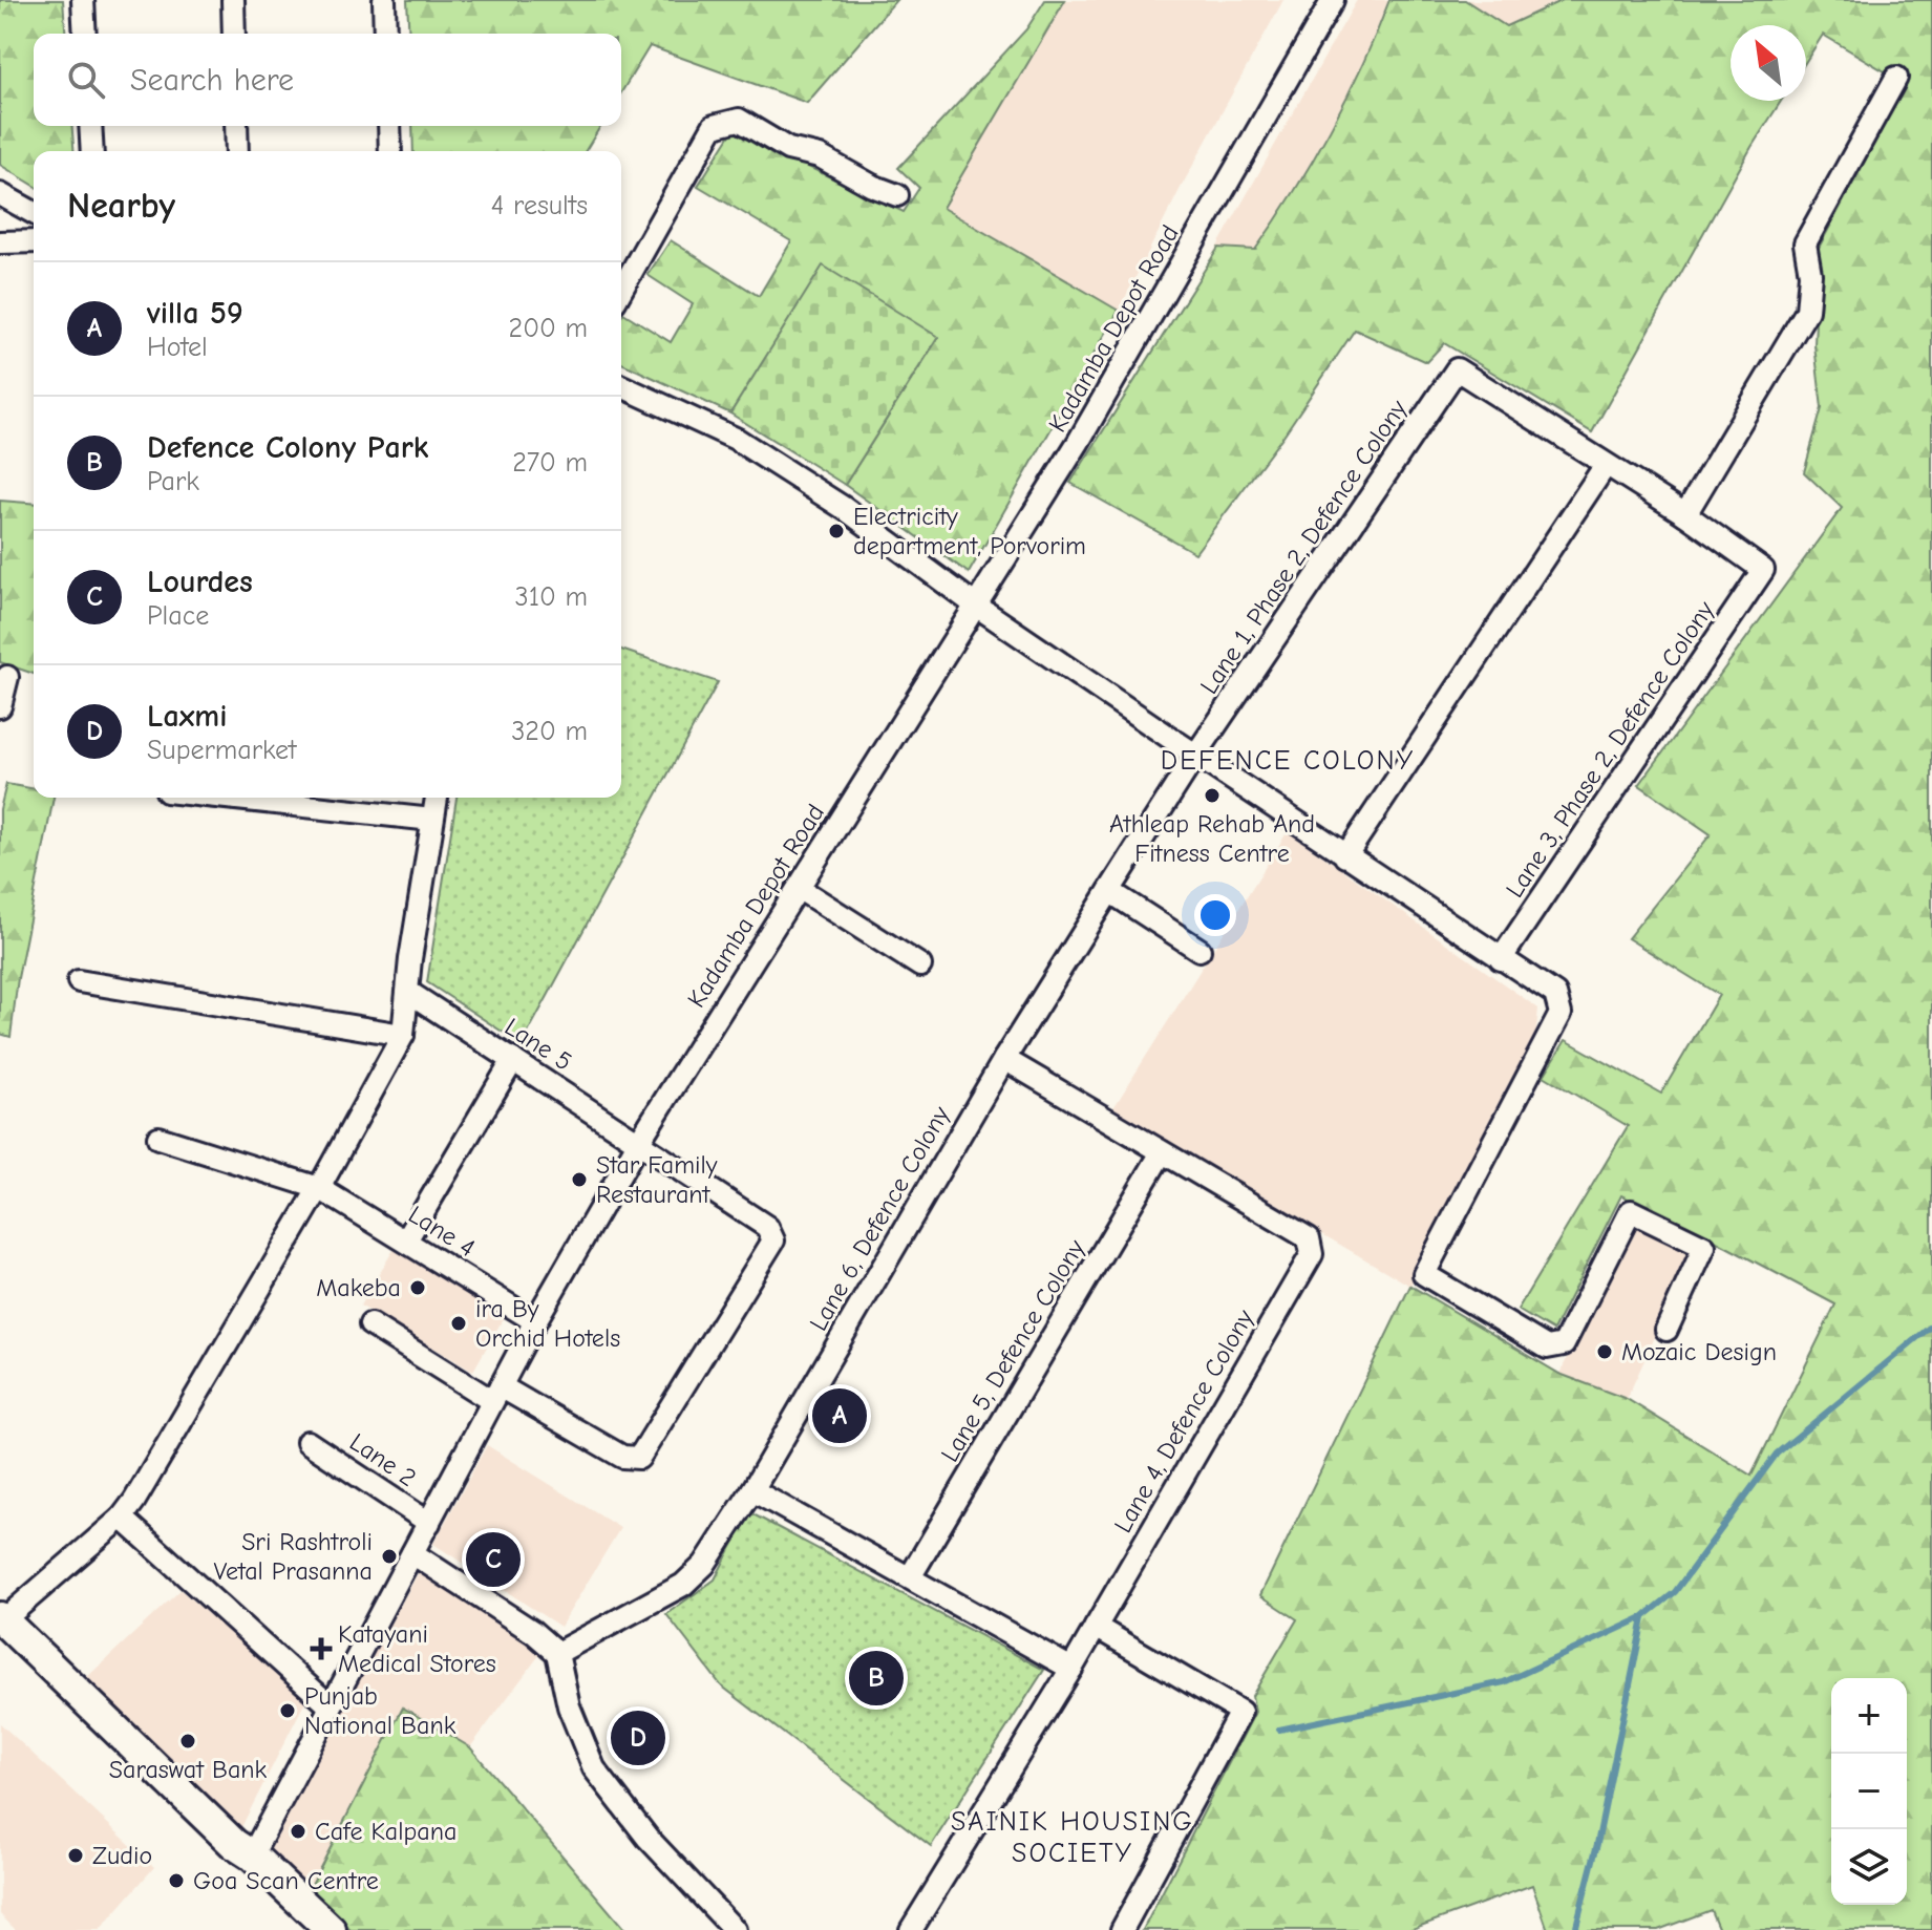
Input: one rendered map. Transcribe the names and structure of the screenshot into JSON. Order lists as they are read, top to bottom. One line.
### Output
{"streets":{"street":["Kadamba Depot Road","Lane 1, Phase 2, Defence Colony","Lane 3, Phase 2, Defence Colony","Lane 5","Lane 6, Defence Colony","Lane 4","Lane 5, Defence Colony","Lane 4, Defence Colony","Lane 2"]},"crossings":[["Kadamba Depot Road","Lane 5"],["Kadamba Depot Road","Lane 4"],["Kadamba Depot Road","Lane 2"],["Lane 1, Phase 2, Defence Colony","Lane 6, Defence Colony"],["Lane 6, Defence Colony","Lane 4, Defence Colony"],["Lane 5, Defence Colony","Lane 4, Defence Colony"]],"districts":["DEFENCE COLONY","SAINIK HOUSING SOCIETY"],"places":{"other":["Electricity department, Porvorim","Athleap Rehab And Fitness Centre","Star Family Restaurant","Makeba","ira By Orchid Hotels","Mozaic Design","Sri Rashtroli Vetal Prasanna","Punjab National Bank","Saraswat Bank","Cafe Kalpana","Zudio","Goa Scan Centre"],"health":["Katayani Medical Stores"]},"north":"top left","page":{"search":"Search here","heading":["Nearby","4 results"],"list":[{"mark":"A","name":"villa 59","note":"Hotel","value":"200 m"},{"mark":"B","name":"Defence Colony Park","note":"Park","value":"270 m"},{"mark":"C","name":"Lourdes","note":"Place","value":"310 m"},{"mark":"D","name":"Laxmi","note":"Supermarket","value":"320 m"}],"pins":["A","C","B","D"],"map_buttons":["+","−"]}}
